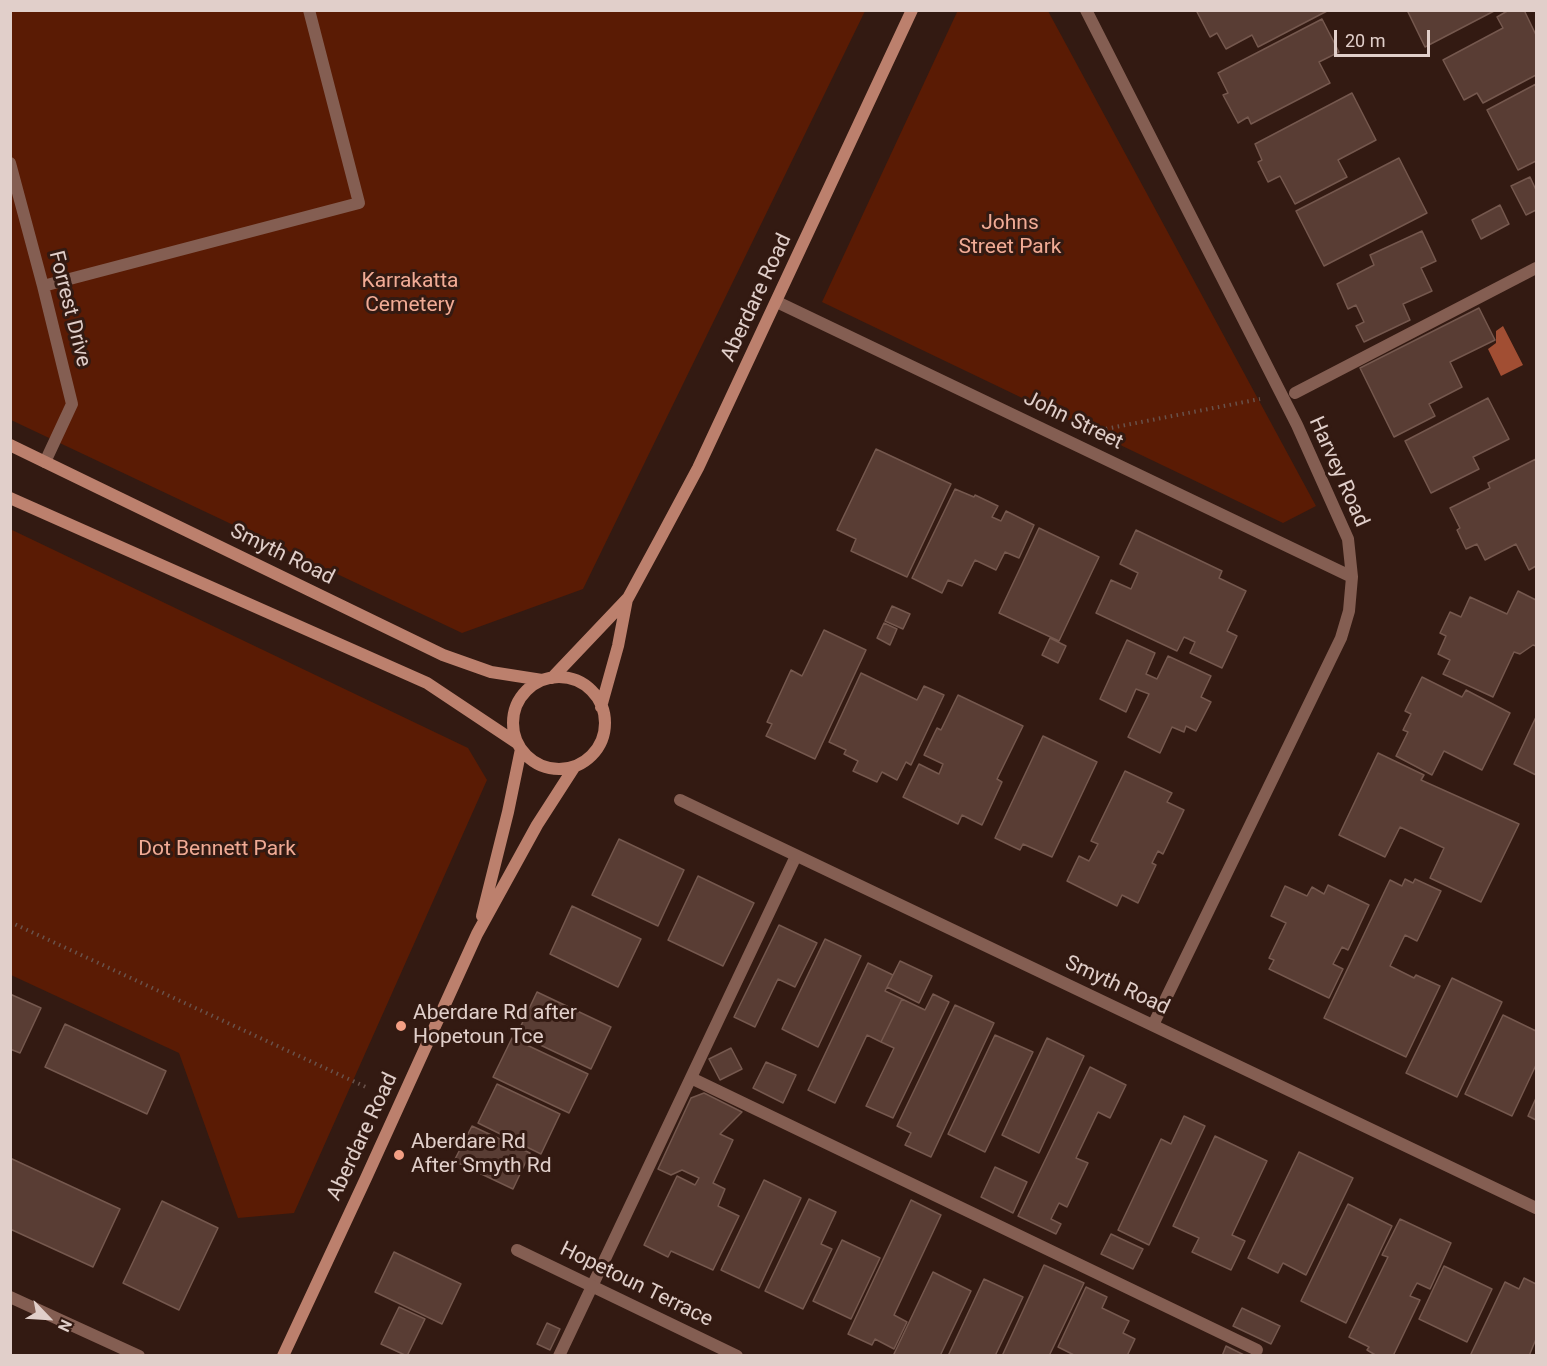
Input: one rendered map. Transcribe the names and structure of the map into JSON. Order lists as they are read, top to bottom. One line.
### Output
{"streets":{"main road":["Aberdare Road","Smyth Road"],"street":["Forrest Drive","John Street","Harvey Road","Hopetoun Terrace"]},"crossings":[["Aberdare Road","John Street"],["Aberdare Road","Smyth Road"],["Forrest Drive","Smyth Road"],["John Street","Harvey Road"],["Harvey Road","Smyth Road"]],"parks":["Johns Street Park","Karrakatta Cemetery","Dot Bennett Park"],"places":["Aberdare Rd after Hopetoun Tce","Aberdare Rd After Smyth Rd"],"scale_bar":"20 m","north":"bottom right"}
